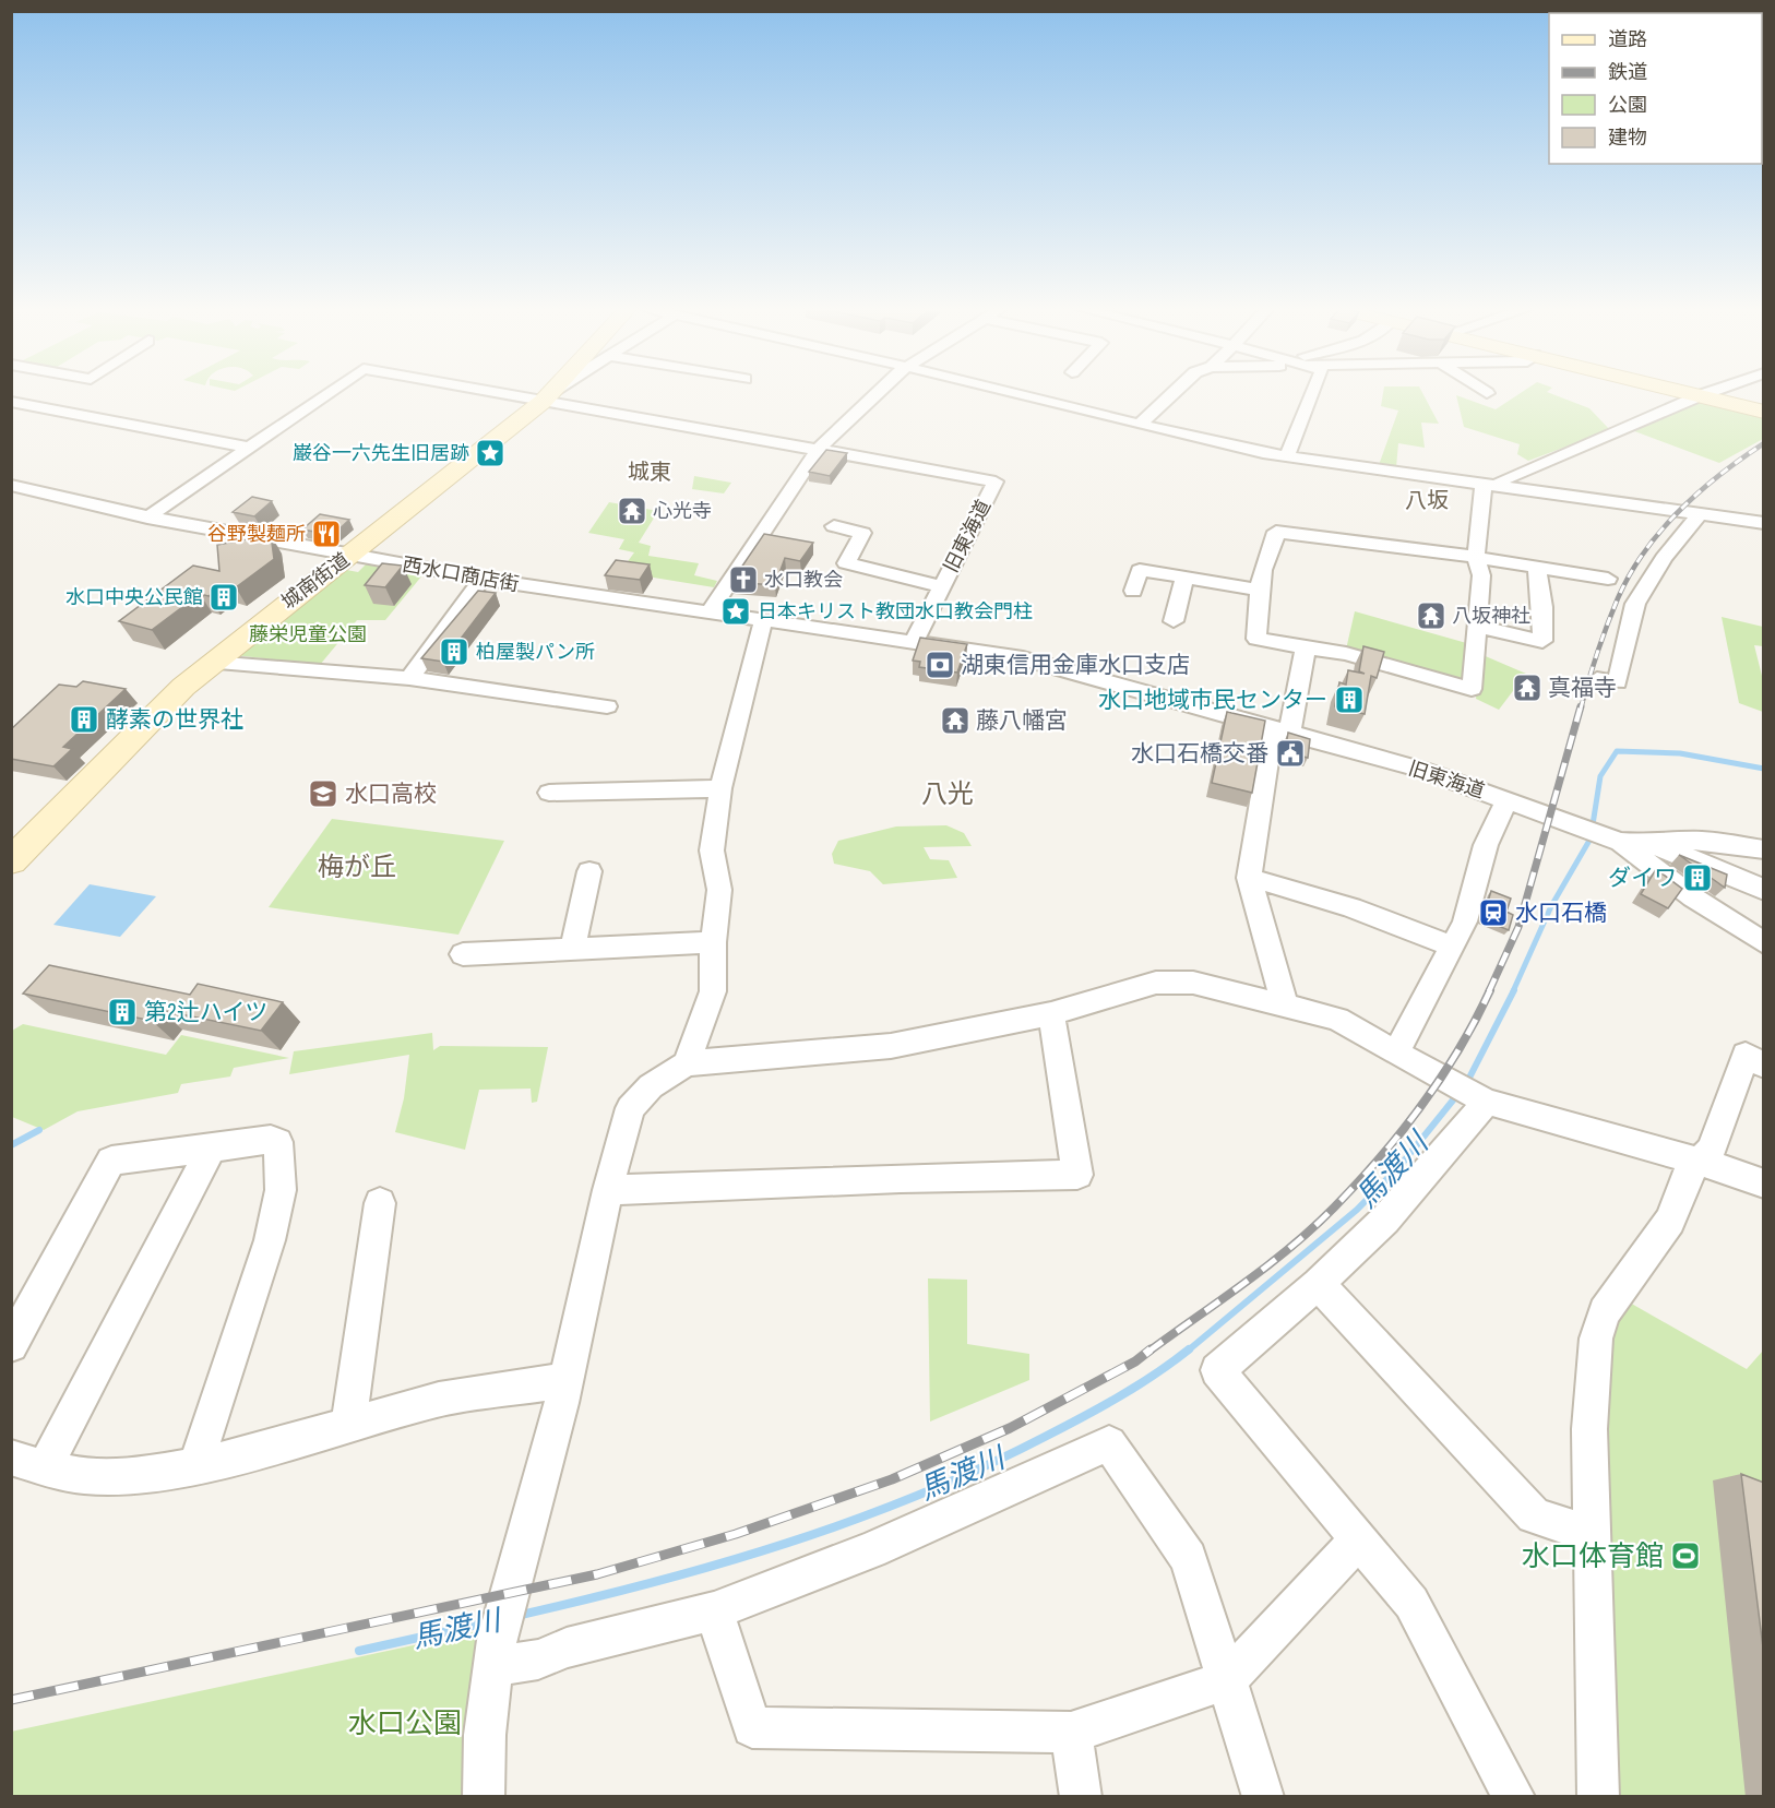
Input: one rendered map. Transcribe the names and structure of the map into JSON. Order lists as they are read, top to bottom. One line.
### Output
{"streets":{"street":["旧東海道","西水口商店街","城南街道"]},"crossings":[["旧東海道","西水口商店街"],["旧東海道","城南街道"],["西水口商店街","城南街道"]],"districts":["城東","八坂","八光","梅が丘"],"water":["馬渡川"],"parks":["藤栄児童公園","水口公園"],"places":{"place":["巌谷一六先生旧居跡","日本キリスト教団水口教会門柱"],"temple":["心光寺","八坂神社","真福寺","藤八幡宮"],"restaurant":["谷野製麺所"],"church":["水口教会"],"building":["水口中央公民館","柏屋製パン所","水口地域市民センター","酵素の世界社","ダイワ","第2辻ハイツ"],"bank":["湖東信用金庫水口支店"],"public building":["水口石橋交番"],"school or university":["水口高校"],"station":["水口石橋"],"sports":["水口体育館"]},"legend":["道路","鉄道","公園","建物"]}
